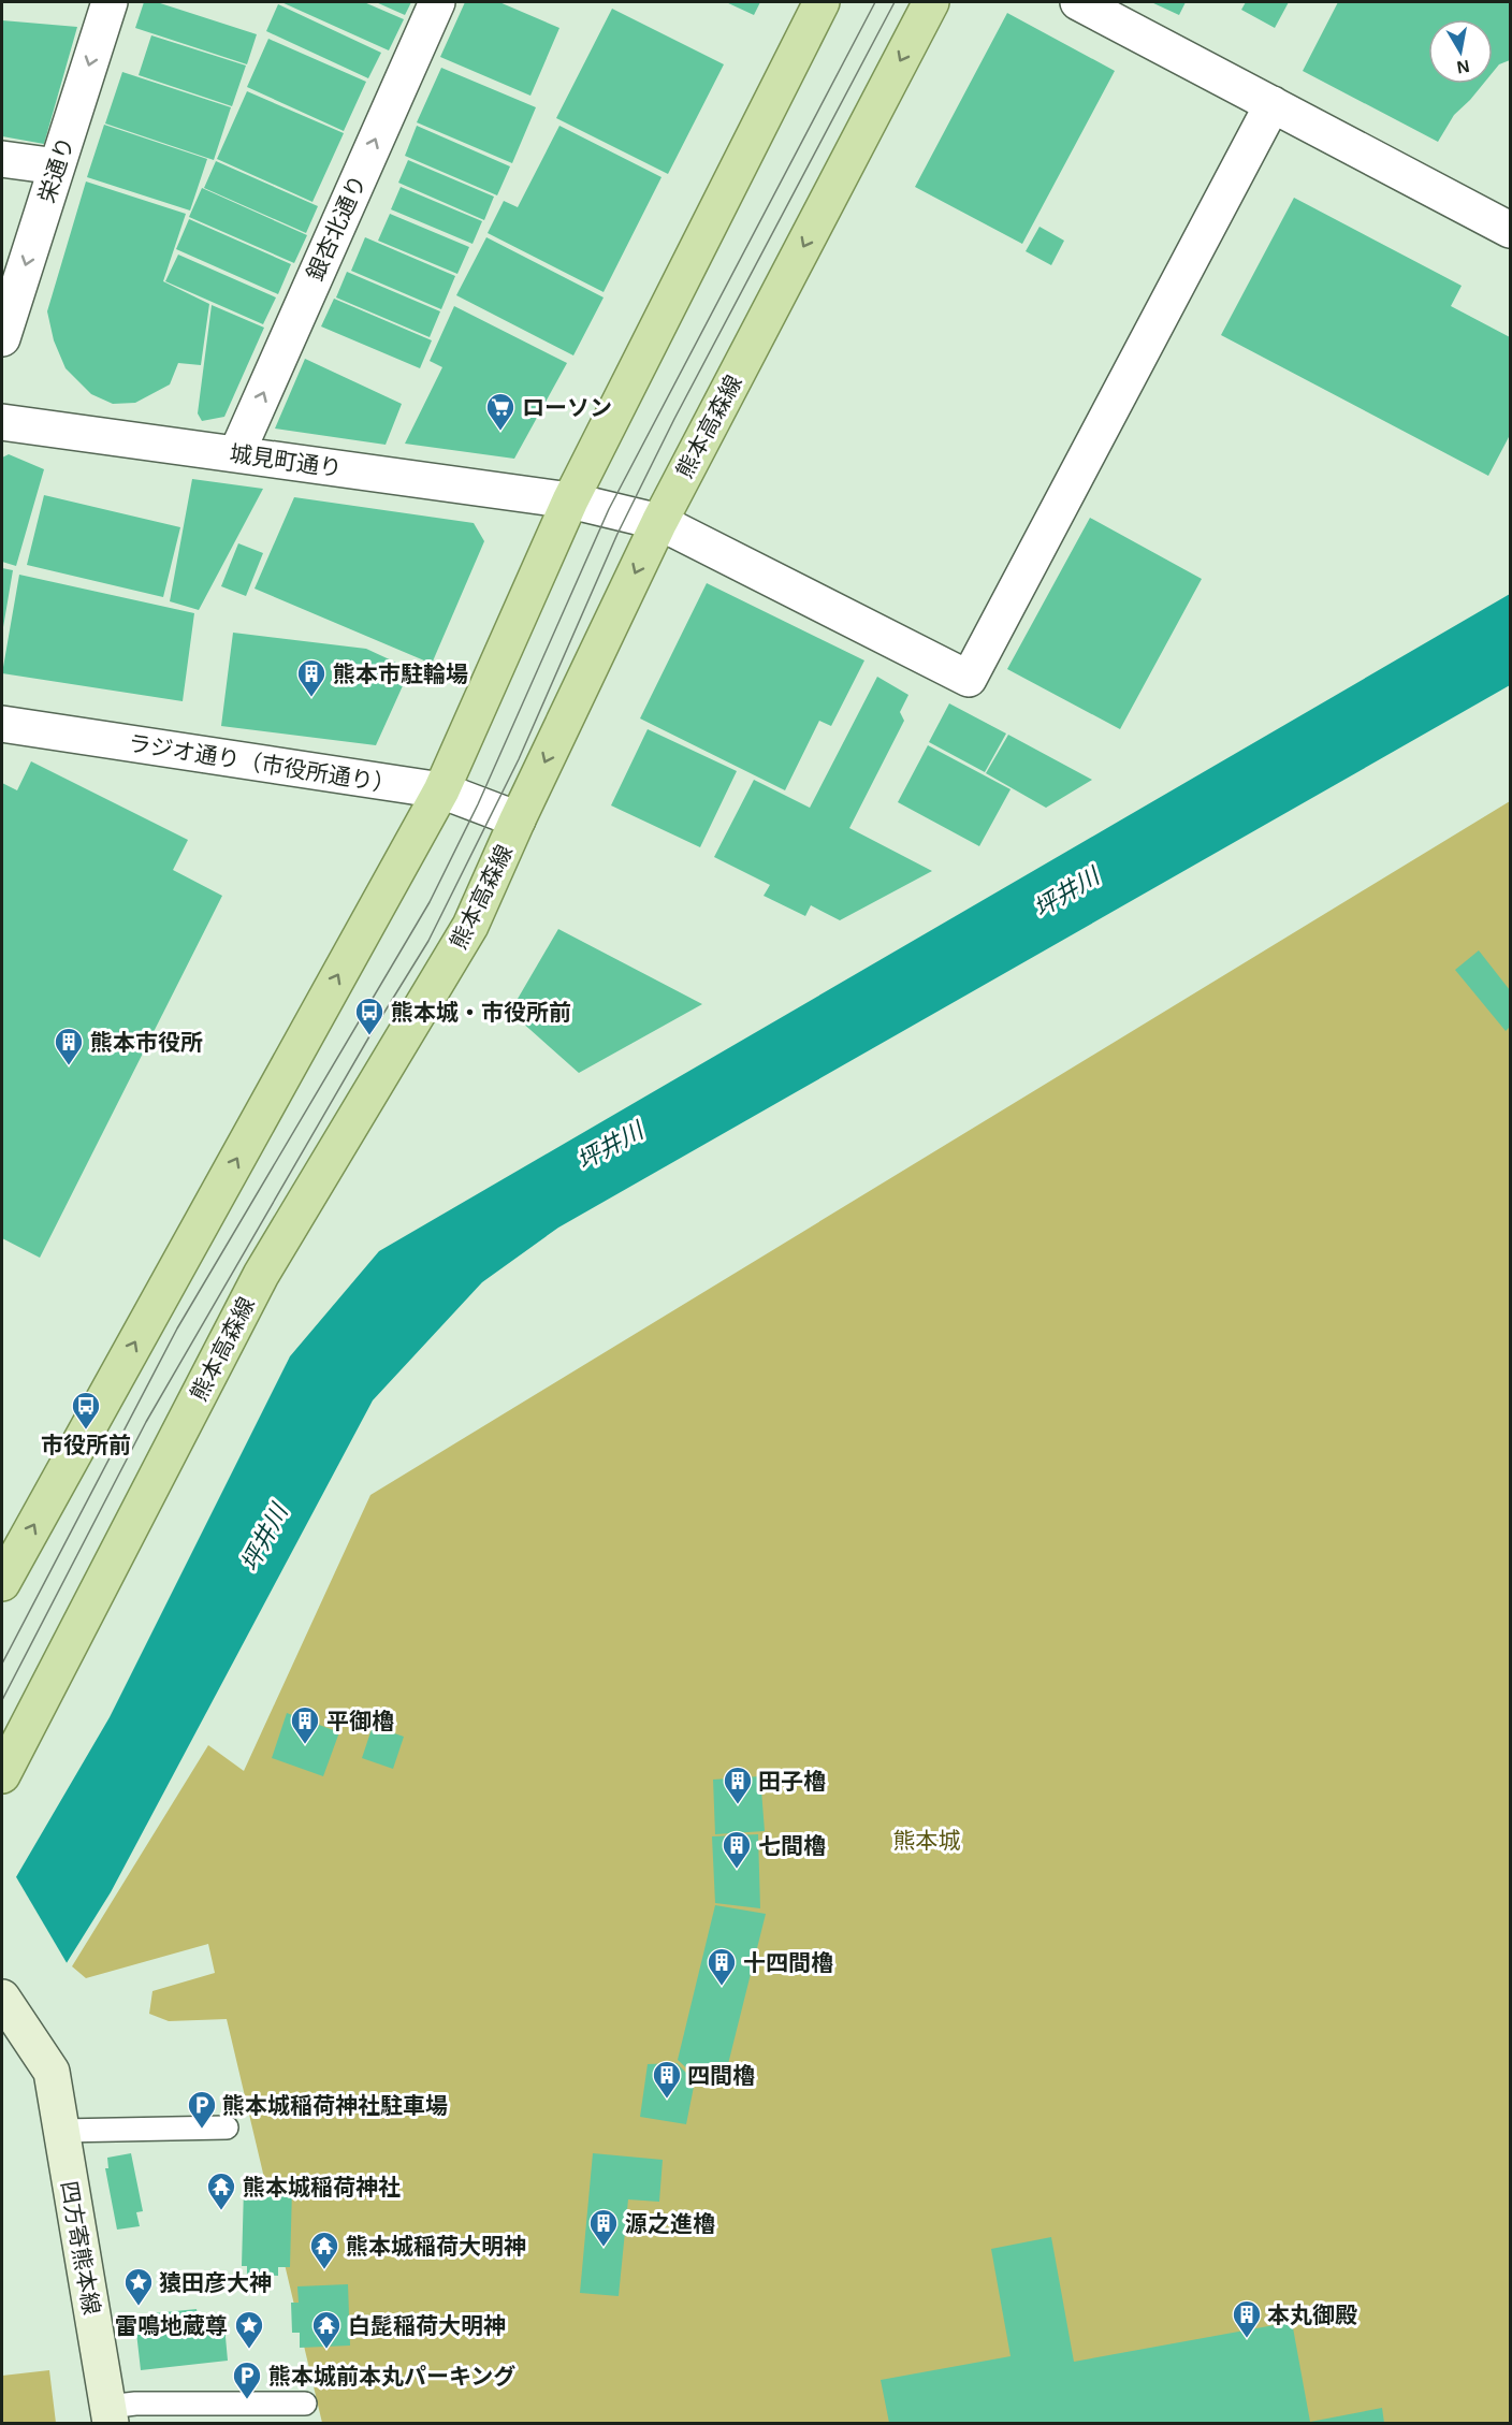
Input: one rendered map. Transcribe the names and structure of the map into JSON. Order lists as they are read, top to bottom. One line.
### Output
{"streets":{"main road":["熊本高森線","四方寄熊本線"],"street":["栄通り","銀杏北通り","城見町通り","ラジオ通り（市役所通り）"]},"crossings":[["銀杏北通り","城見町通り"],["熊本高森線","城見町通り"],["熊本高森線","ラジオ通り（市役所通り）"]],"one_way":["栄通り","銀杏北通り"],"water":["坪井川"],"parks":["熊本城"],"places":{"supermarket":["ローソン"],"building":["熊本市駐輪場","熊本市役所","平御櫓","田子櫓","七間櫓","十四間櫓","四間櫓","源之進櫓","本丸御殿"],"bus stop":["熊本城・市役所前","市役所前"],"parking":["熊本城稲荷神社駐車場","熊本城前本丸パーキング"],"temple":["熊本城稲荷神社","熊本城稲荷大明神","白髭稲荷大明神"],"place":["猿田彦大神","雷鳴地蔵尊"]},"north":"bottom"}
